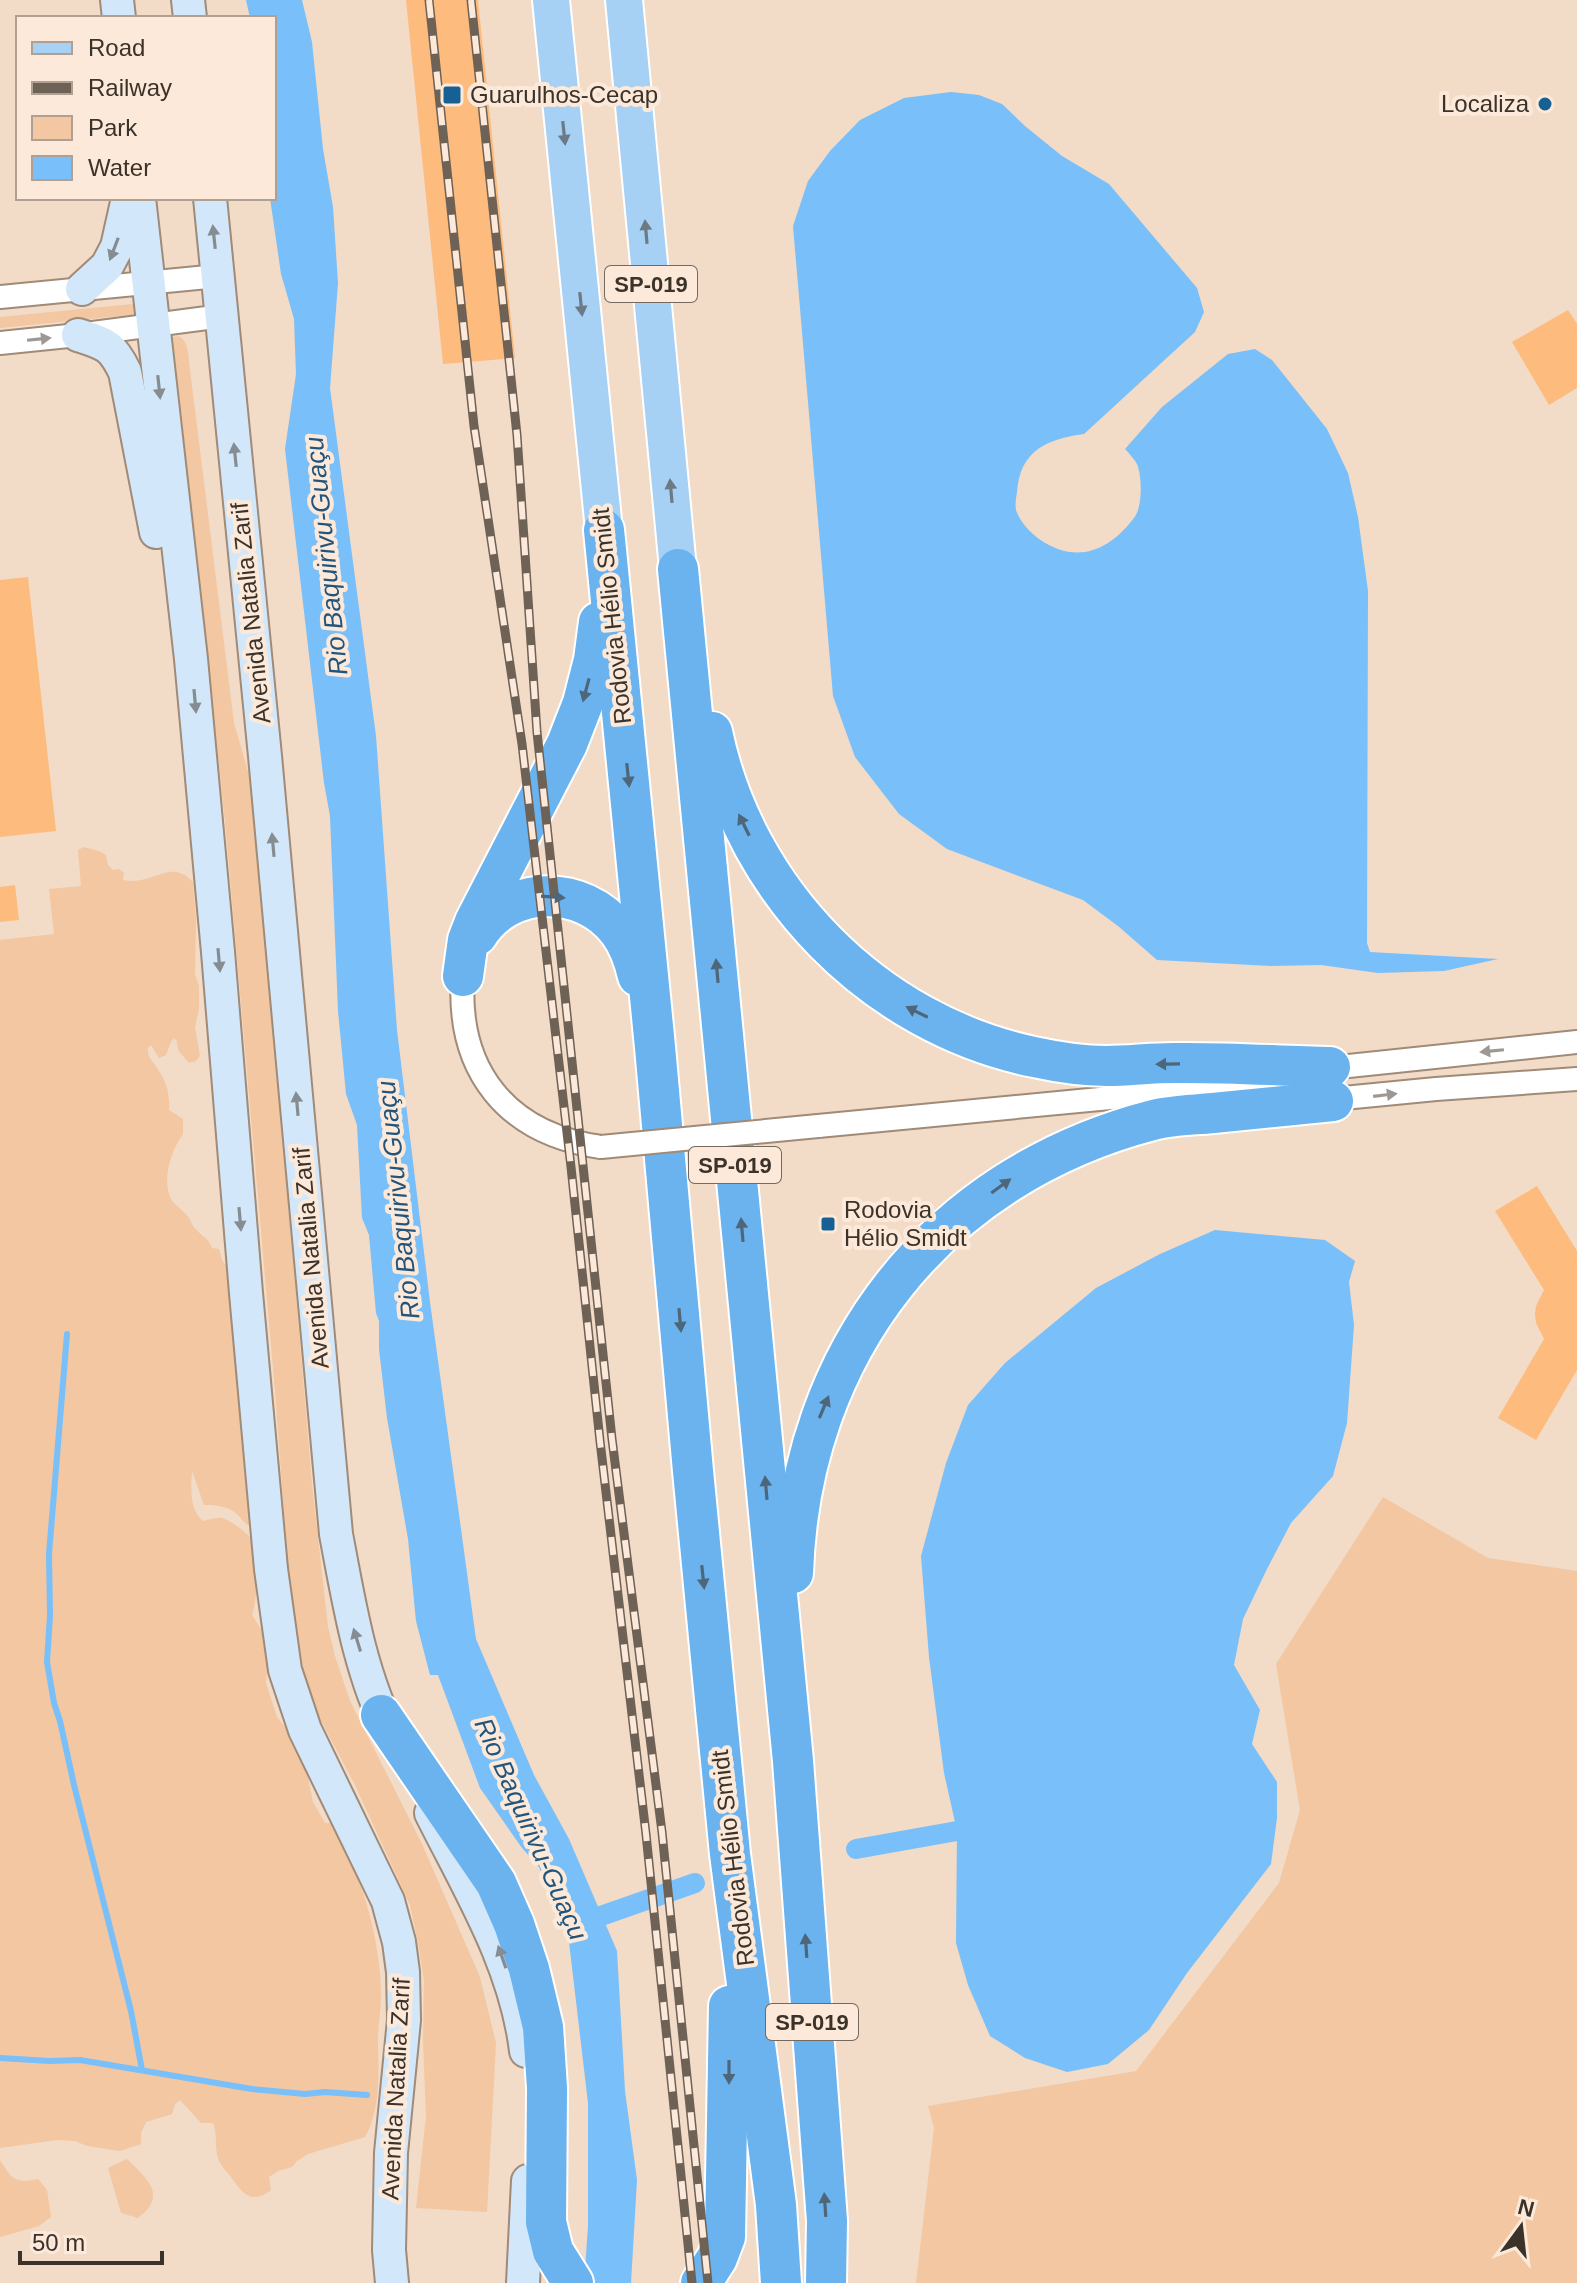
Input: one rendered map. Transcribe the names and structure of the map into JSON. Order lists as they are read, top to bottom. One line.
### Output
{"streets":{"highway":["SP-019","Rodovia Hélio Smidt"],"main road":["Avenida Natalia Zarif"]},"water":["Rio Baquirivu-Guaçu"],"places":{"transit":["Guarulhos-Cecap","Rodovia Hélio Smidt"],"other":["Localiza"]},"legend":["Road","Railway","Park","Water"],"scale_bar":"50 m","north":"top"}
